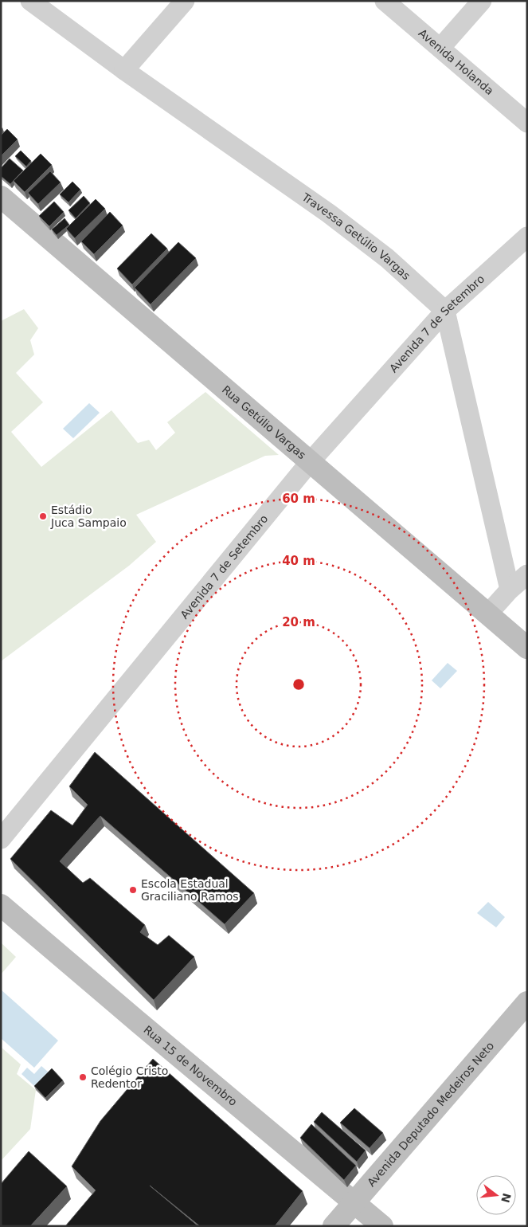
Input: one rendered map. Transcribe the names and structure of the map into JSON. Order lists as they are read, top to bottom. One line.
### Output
{"streets":{"street":["Avenida Holanda","Travessa Getúlio Vargas","Avenida 7 de Setembro","Rua Getúlio Vargas","Rua 15 de Novembro","Avenida Deputado Medeiros Neto"]},"crossings":[["Travessa Getúlio Vargas","Avenida 7 de Setembro"],["Avenida 7 de Setembro","Rua Getúlio Vargas"],["Rua 15 de Novembro","Avenida Deputado Medeiros Neto"]],"places":["Estádio Juca Sampaio","Escola Estadual Graciliano Ramos","Colégio Cristo Redentor"],"north":"right","rings":["60 m","40 m","20 m"]}
